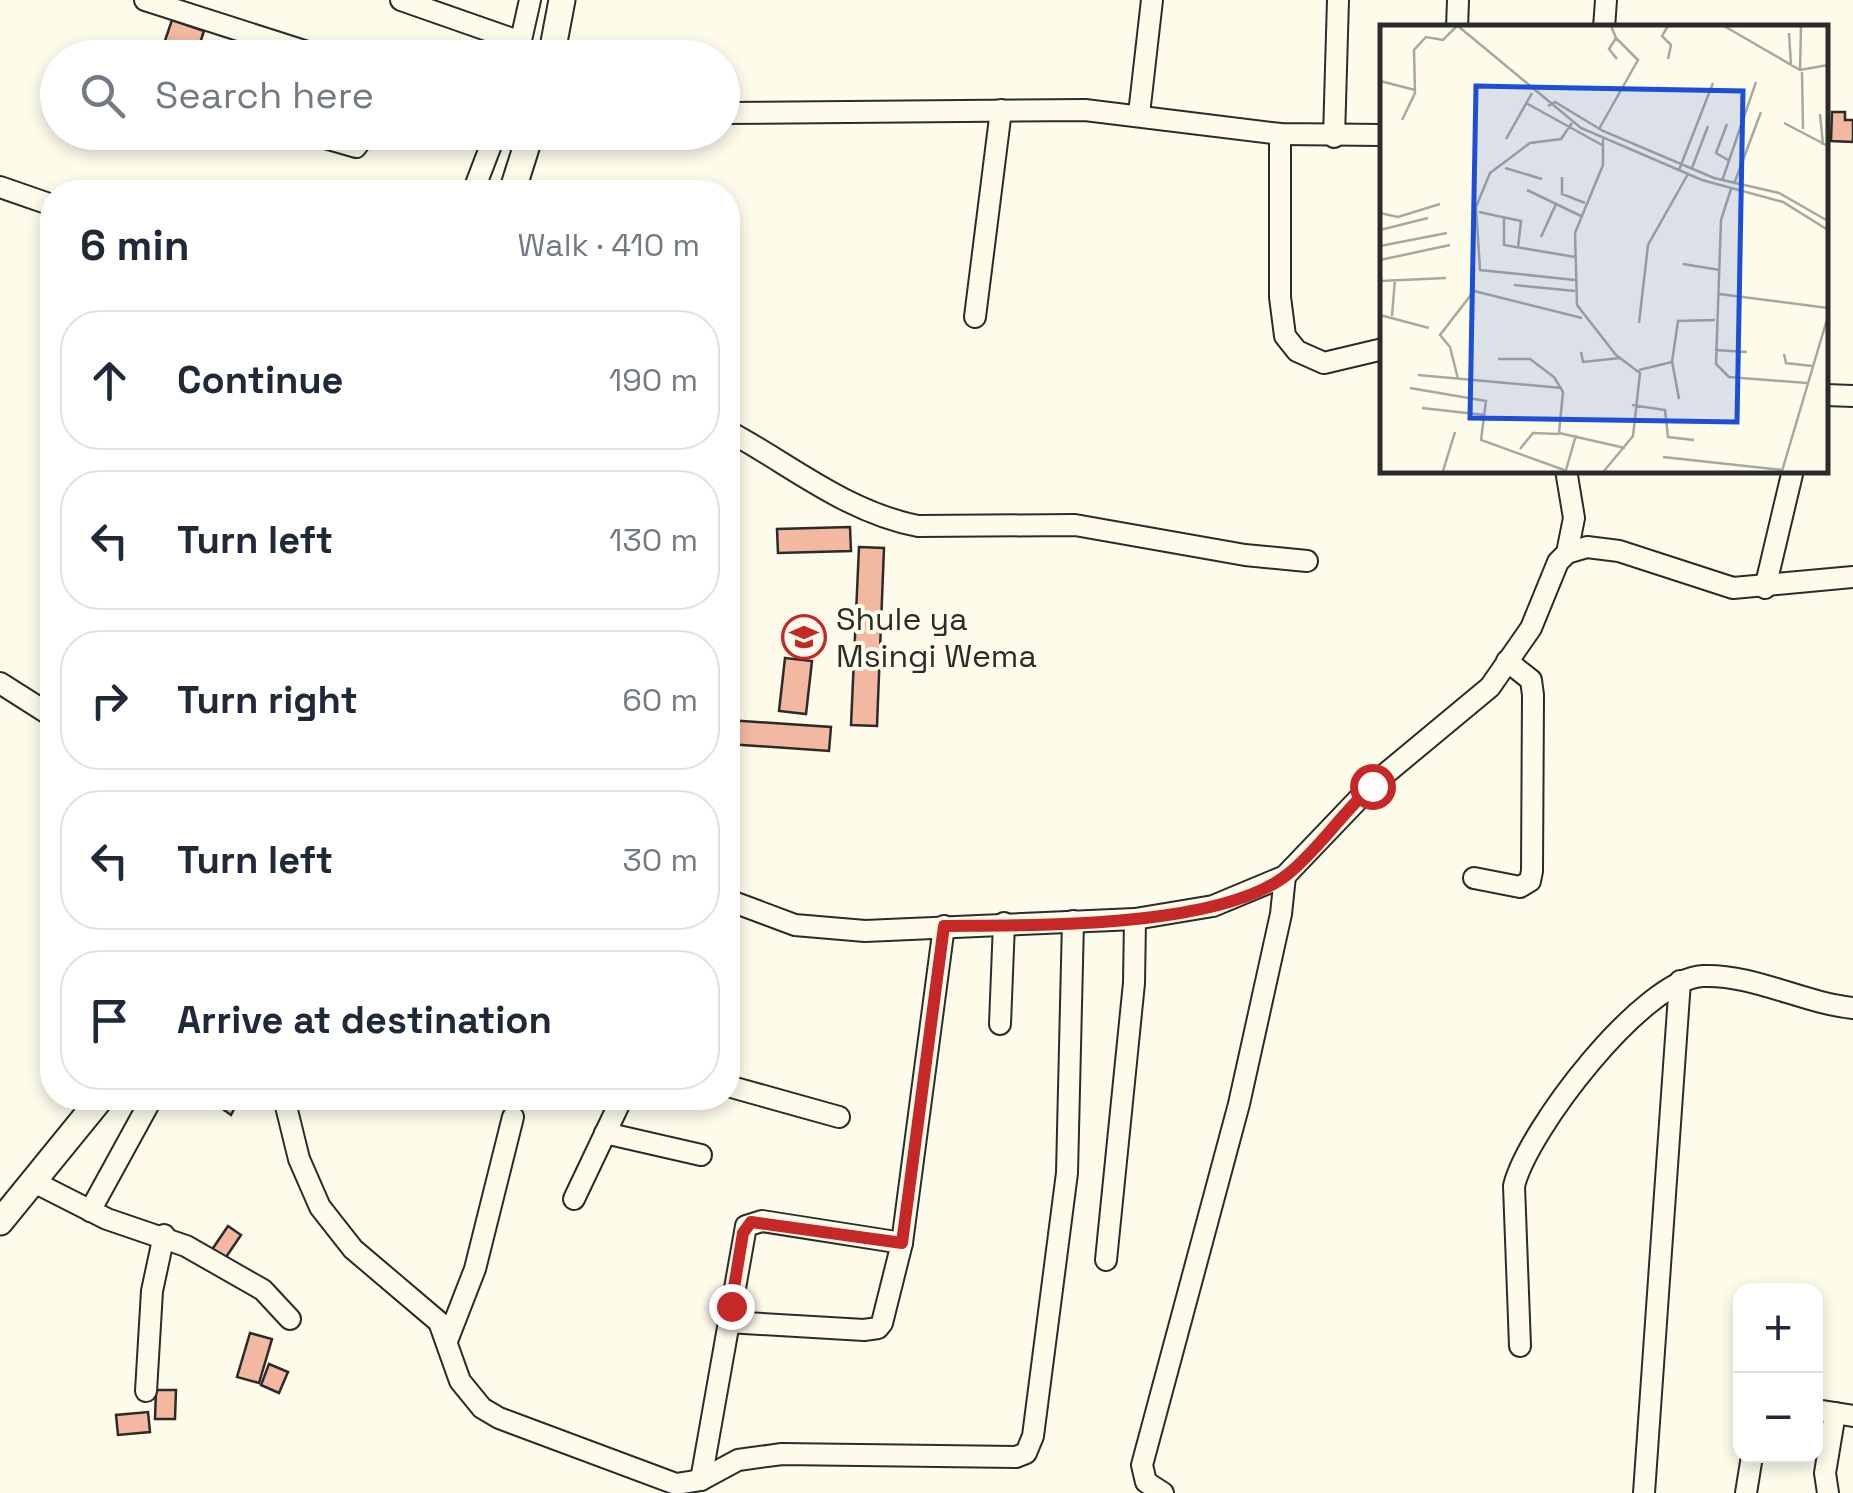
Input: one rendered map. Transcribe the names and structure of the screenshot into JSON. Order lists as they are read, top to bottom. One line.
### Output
{"places":{"school or university":["Shule ya Msingi Wema"]},"page":{"search":"Search here","heading":["6 min","Walk · 410 m"],"list":[["Continue","190 m"],["Turn left","130 m"],["Turn right","60 m"],["Turn left","30 m"],"Arrive at destination"],"map_buttons":["+","−"]}}
